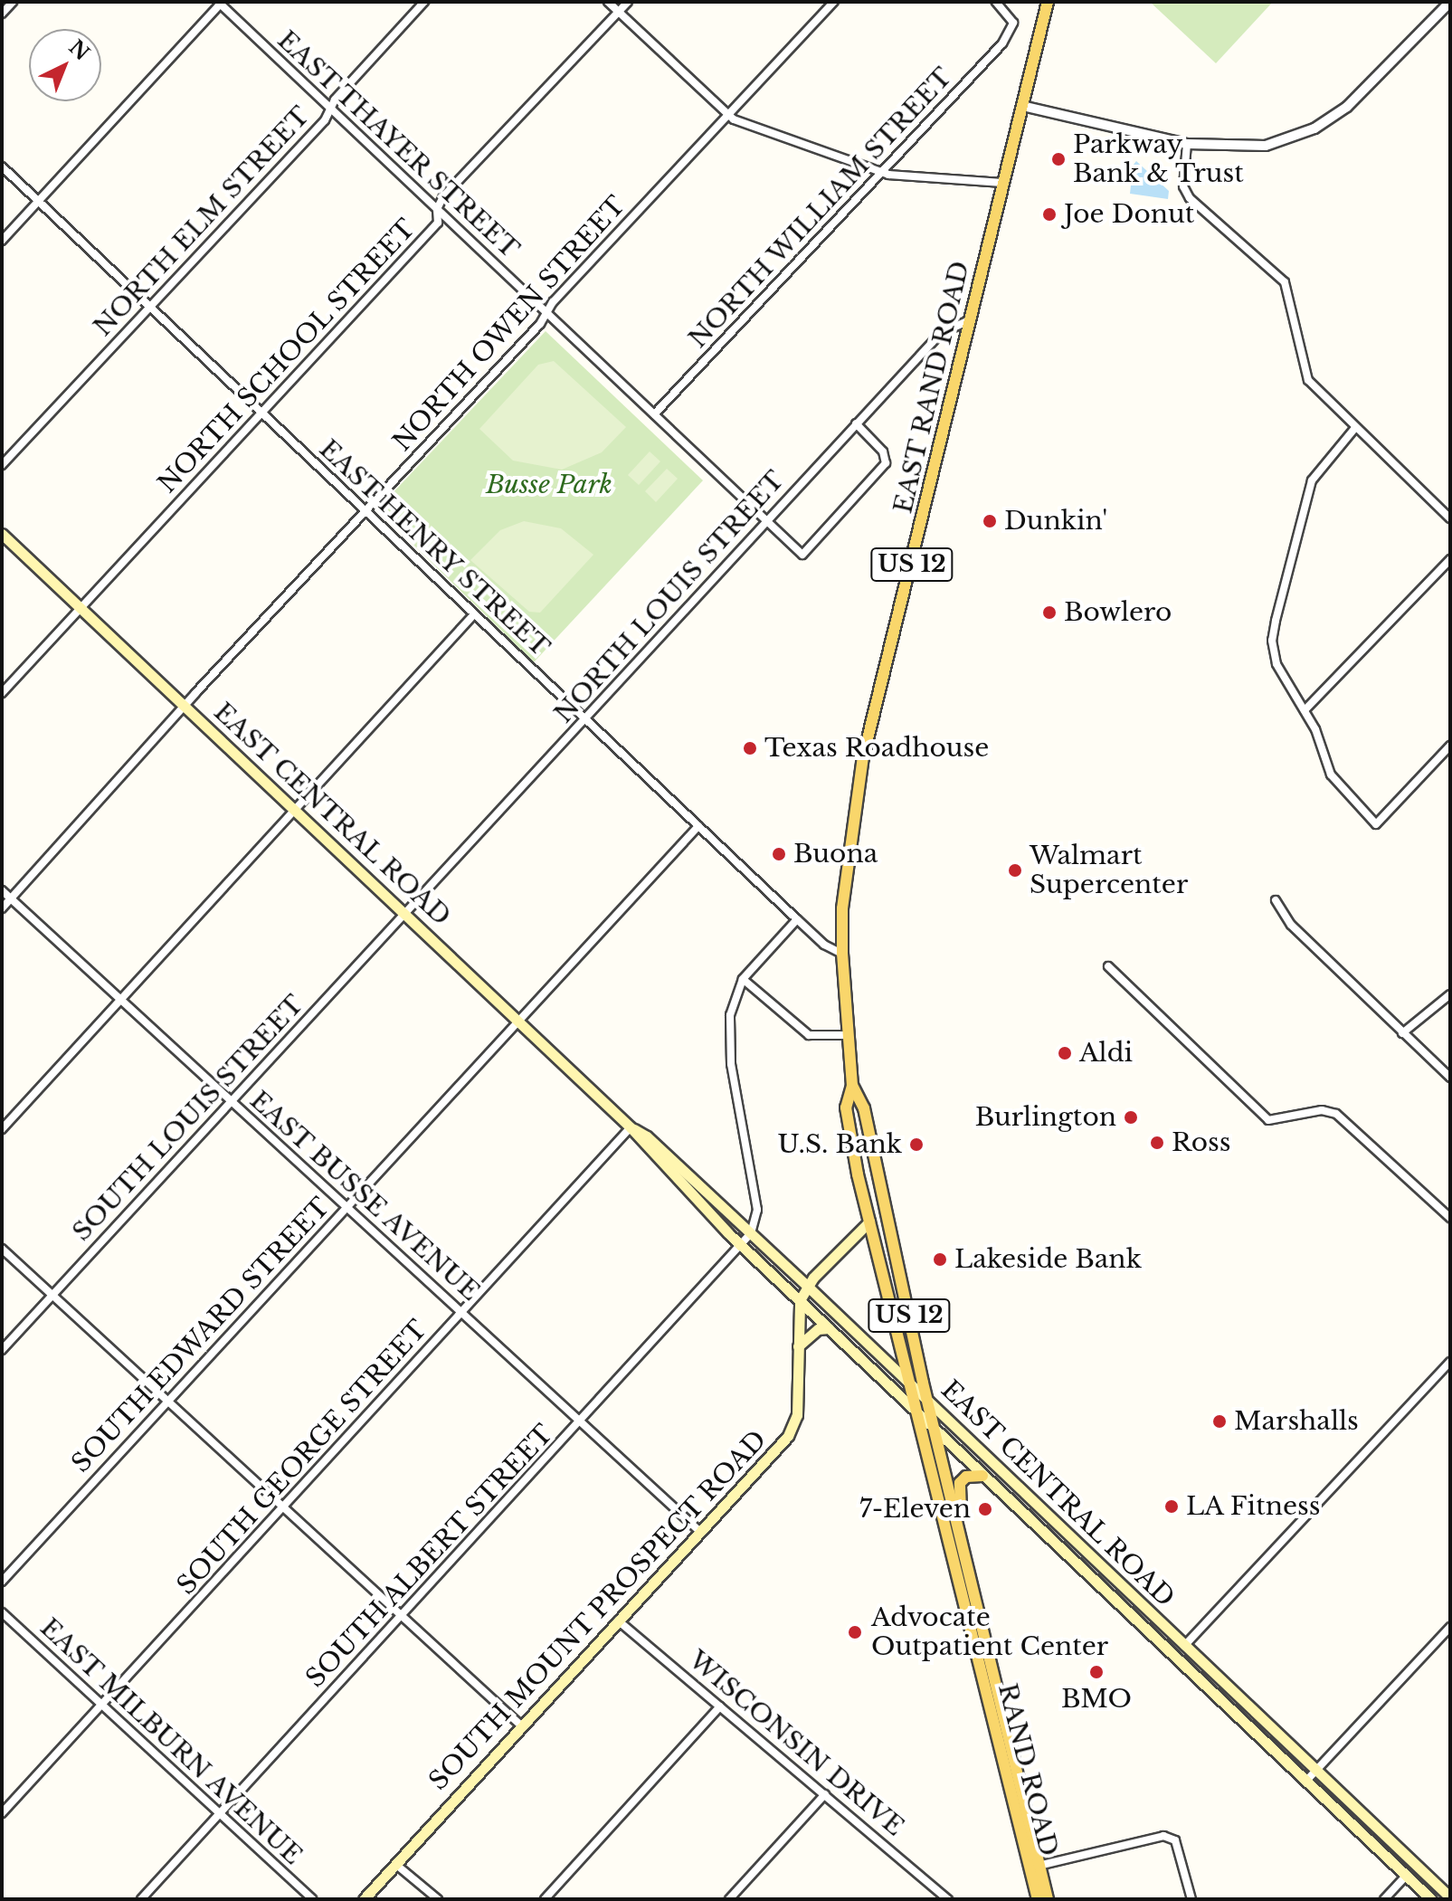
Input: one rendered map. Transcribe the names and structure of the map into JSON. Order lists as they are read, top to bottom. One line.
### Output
{"streets":{"main road":["EAST RAND ROAD","US 12","EAST CENTRAL ROAD","SOUTH MOUNT PROSPECT ROAD","RAND ROAD"],"street":["EAST THAYER STREET","NORTH WILLIAM STREET","NORTH ELM STREET","NORTH OWEN STREET","NORTH SCHOOL STREET","EAST HENRY STREET","NORTH LOUIS STREET","SOUTH LOUIS STREET","EAST BUSSE AVENUE","SOUTH EDWARD STREET","SOUTH GEORGE STREET","SOUTH ALBERT STREET","EAST MILBURN AVENUE","WISCONSIN DRIVE"]},"crossings":[["EAST THAYER STREET","NORTH WILLIAM STREET"],["EAST THAYER STREET","NORTH ELM STREET"],["EAST THAYER STREET","NORTH OWEN STREET"],["EAST THAYER STREET","NORTH SCHOOL STREET"],["EAST THAYER STREET","NORTH LOUIS STREET"],["NORTH ELM STREET","EAST HENRY STREET"],["NORTH OWEN STREET","EAST HENRY STREET"],["NORTH OWEN STREET","EAST CENTRAL ROAD"],["NORTH OWEN STREET","EAST BUSSE AVENUE"],["NORTH SCHOOL STREET","EAST HENRY STREET"],["NORTH SCHOOL STREET","EAST CENTRAL ROAD"],["EAST RAND ROAD","EAST HENRY STREET"],["EAST RAND ROAD","NORTH LOUIS STREET"],["EAST RAND ROAD","EAST CENTRAL ROAD"],["EAST RAND ROAD","SOUTH MOUNT PROSPECT ROAD"],["EAST RAND ROAD","RAND ROAD"],["EAST HENRY STREET","NORTH LOUIS STREET"],["EAST HENRY STREET","SOUTH EDWARD STREET"],["NORTH LOUIS STREET","EAST CENTRAL ROAD"],["NORTH LOUIS STREET","SOUTH LOUIS STREET"],["EAST CENTRAL ROAD","SOUTH LOUIS STREET"],["EAST CENTRAL ROAD","SOUTH EDWARD STREET"],["EAST CENTRAL ROAD","SOUTH GEORGE STREET"],["EAST CENTRAL ROAD","SOUTH ALBERT STREET"],["EAST CENTRAL ROAD","SOUTH MOUNT PROSPECT ROAD"],["EAST CENTRAL ROAD","RAND ROAD"],["SOUTH LOUIS STREET","EAST BUSSE AVENUE"],["EAST BUSSE AVENUE","SOUTH EDWARD STREET"],["EAST BUSSE AVENUE","SOUTH GEORGE STREET"],["EAST BUSSE AVENUE","SOUTH ALBERT STREET"],["EAST BUSSE AVENUE","SOUTH MOUNT PROSPECT ROAD"],["SOUTH GEORGE STREET","EAST MILBURN AVENUE"],["SOUTH ALBERT STREET","EAST MILBURN AVENUE"],["SOUTH MOUNT PROSPECT ROAD","WISCONSIN DRIVE"]],"parks":["Busse Park"],"places":["Parkway Bank & Trust","Joe Donut","Dunkin'","Bowlero","Texas Roadhouse","Buona","Walmart Supercenter","Aldi","Burlington","Ross","U.S. Bank","Lakeside Bank","Marshalls","LA Fitness","7-Eleven","Advocate Outpatient Center","BMO"],"north":"top right"}
